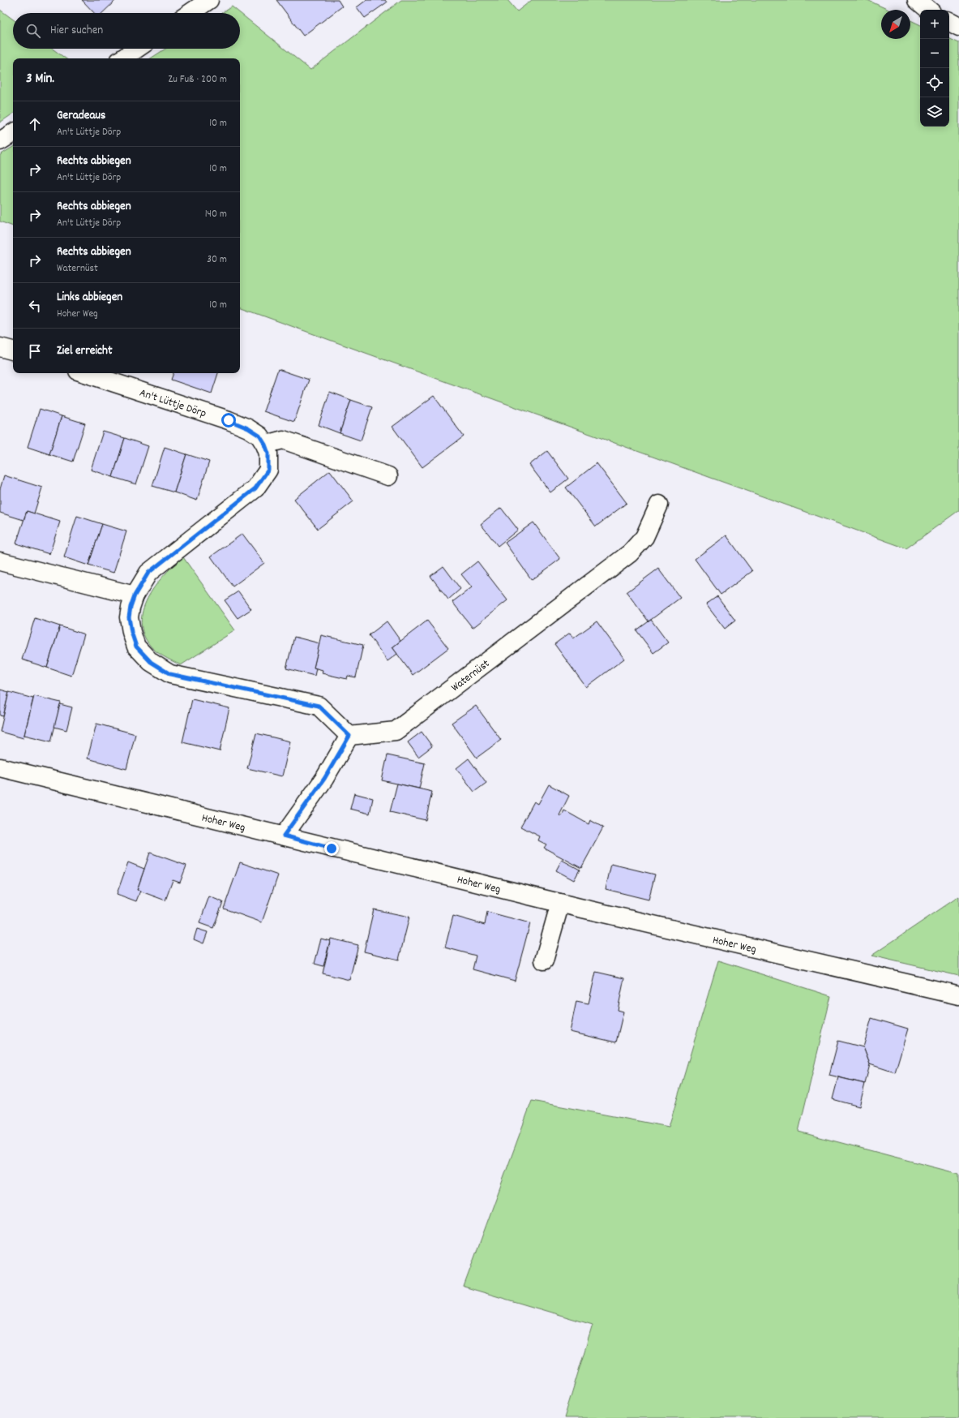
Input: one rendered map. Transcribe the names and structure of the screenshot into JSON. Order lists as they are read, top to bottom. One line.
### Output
{"streets":{"street":["An't Lüttje Dörp","Waternüst","Hoher Weg"]},"crossings":[["An't Lüttje Dörp","Waternüst"]],"north":"bottom left","page":{"map_buttons":["+","−"],"search":"Hier suchen","heading":["3 Min.","Zu Fuß · 200 m"],"list":[["Geradeaus","An't Lüttje Dörp","10 m"],["Rechts abbiegen","An't Lüttje Dörp","10 m"],["Rechts abbiegen","An't Lüttje Dörp","140 m"],["Rechts abbiegen","Waternüst","30 m"],["Links abbiegen","Hoher Weg","10 m"],"Ziel erreicht"]}}
